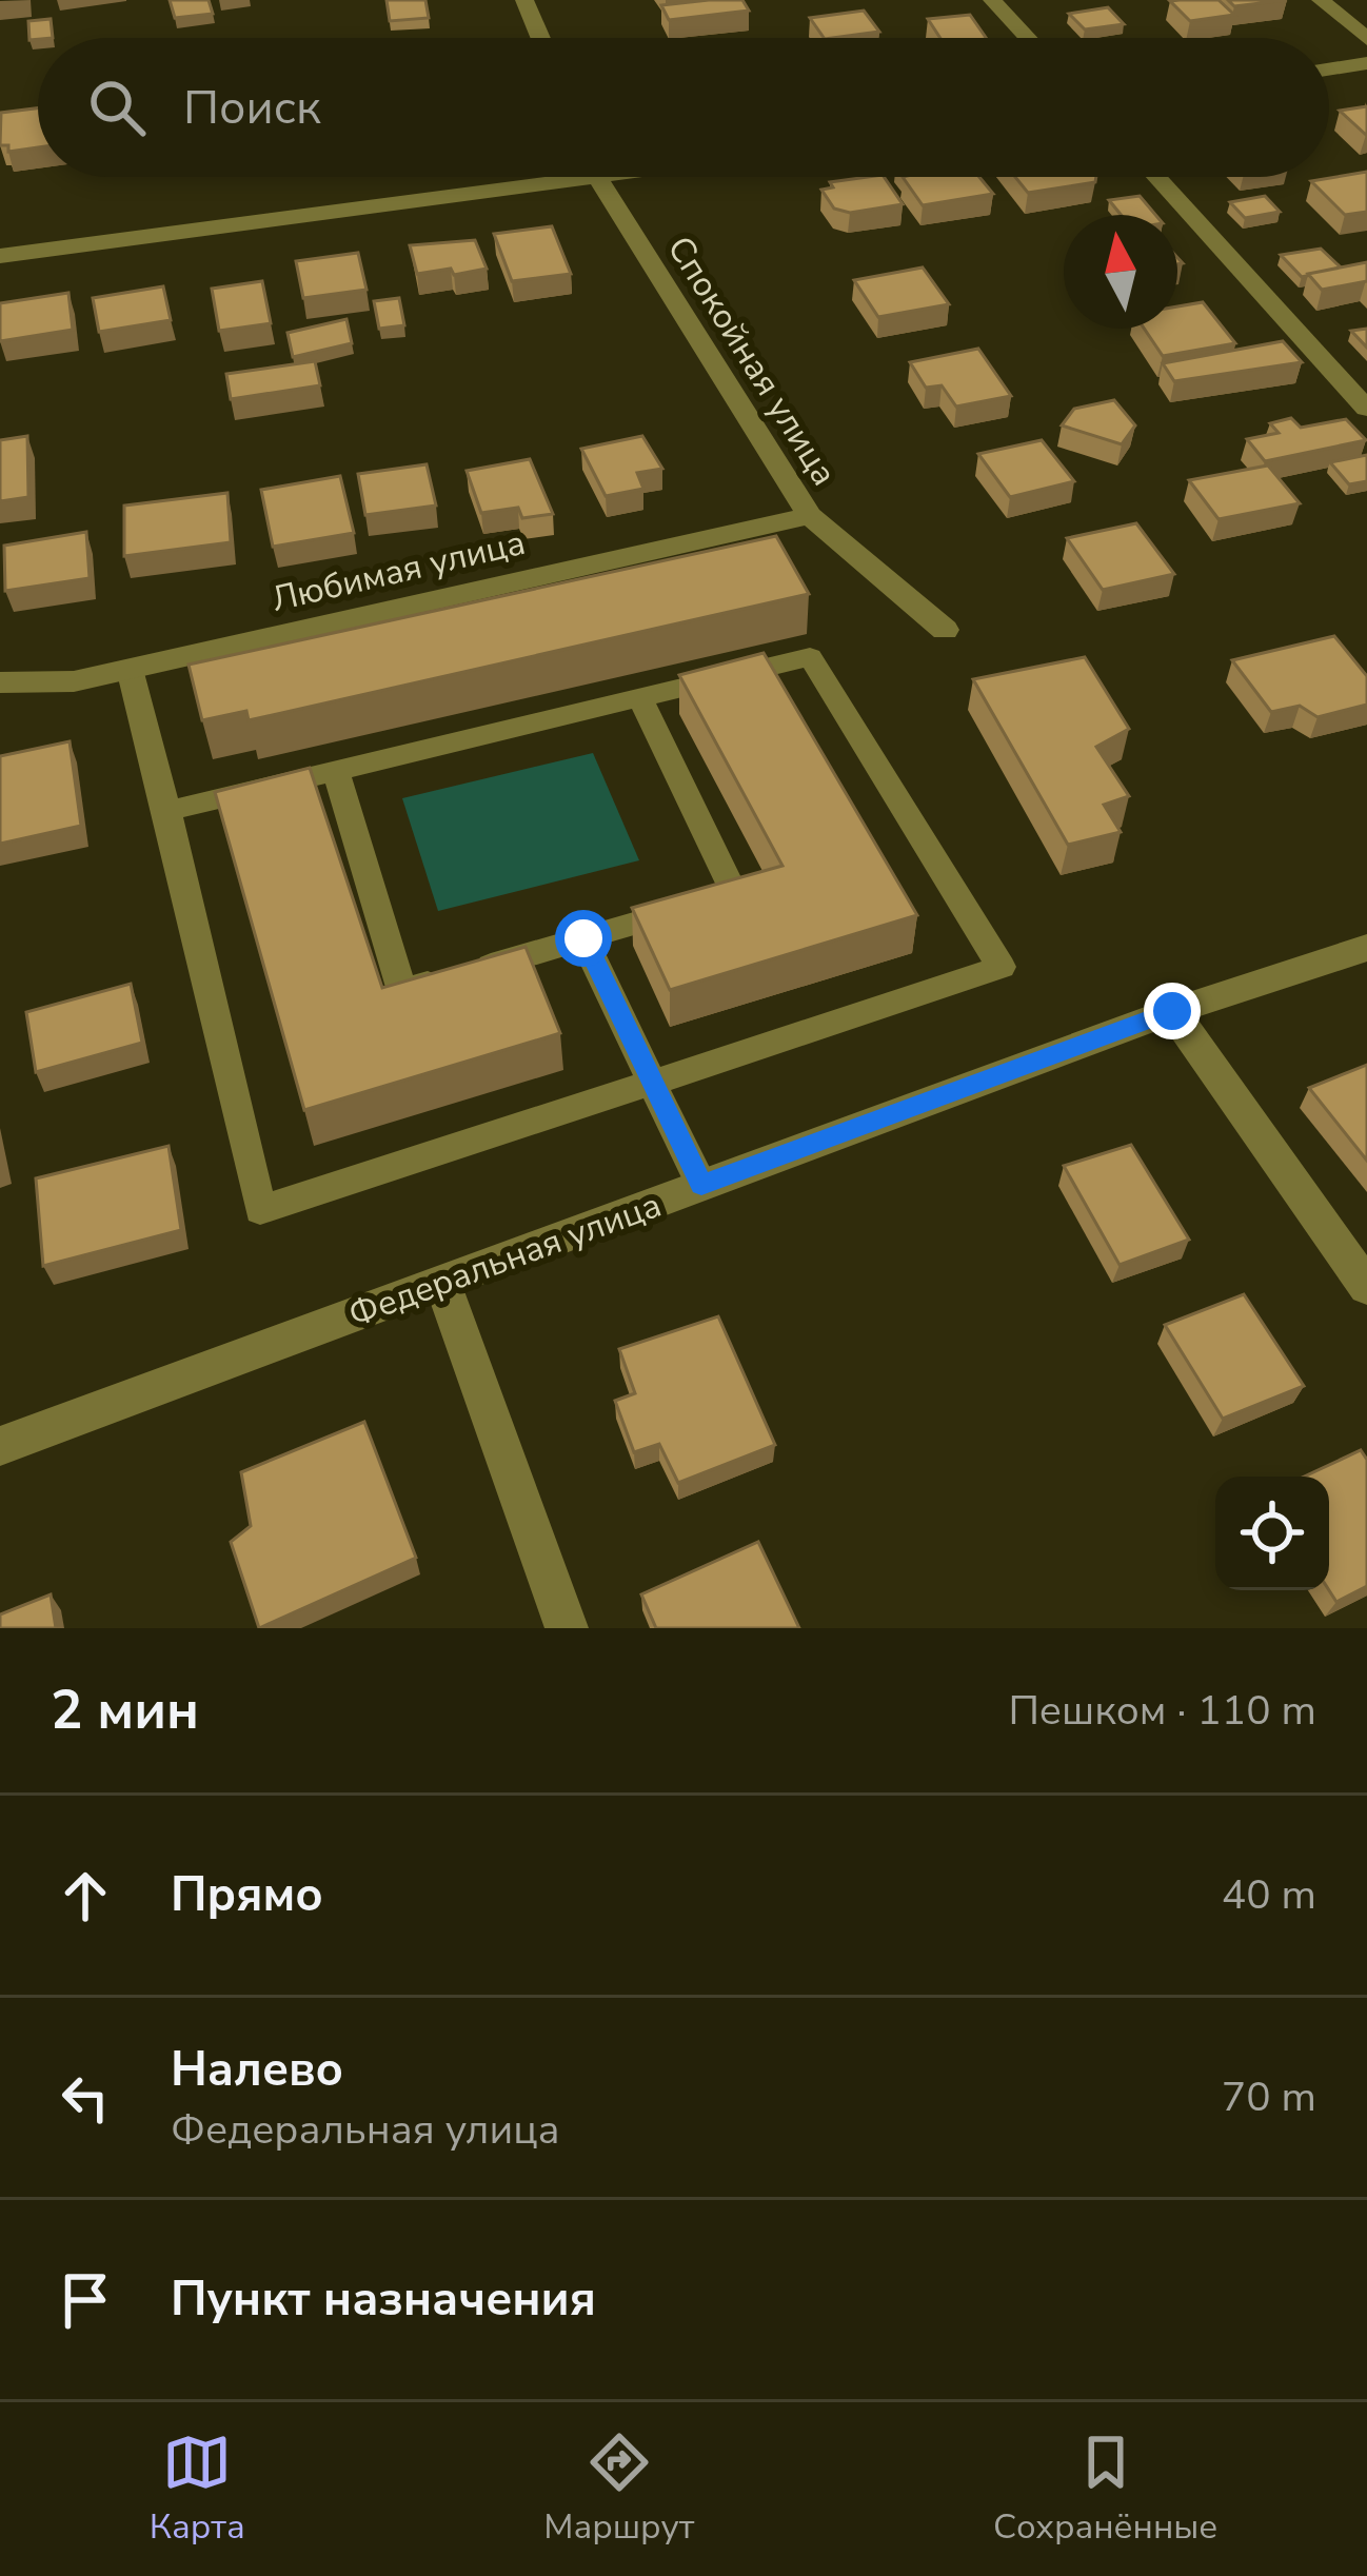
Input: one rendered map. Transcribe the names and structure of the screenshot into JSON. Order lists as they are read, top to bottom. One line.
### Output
{"streets":{"street":["Спокойная улица","Любимая улица","Федеральная улица"]},"crossings":[["Спокойная улица","Любимая улица"]],"north":"top","page":{"search":"Поиск","heading":["2 мин","Пешком · 110 m"],"list":[["Прямо","40 m"],["Налево","Федеральная улица","70 m"],"Пункт назначения"],"nav":["Карта","Маршрут","Сохранённые"]}}
